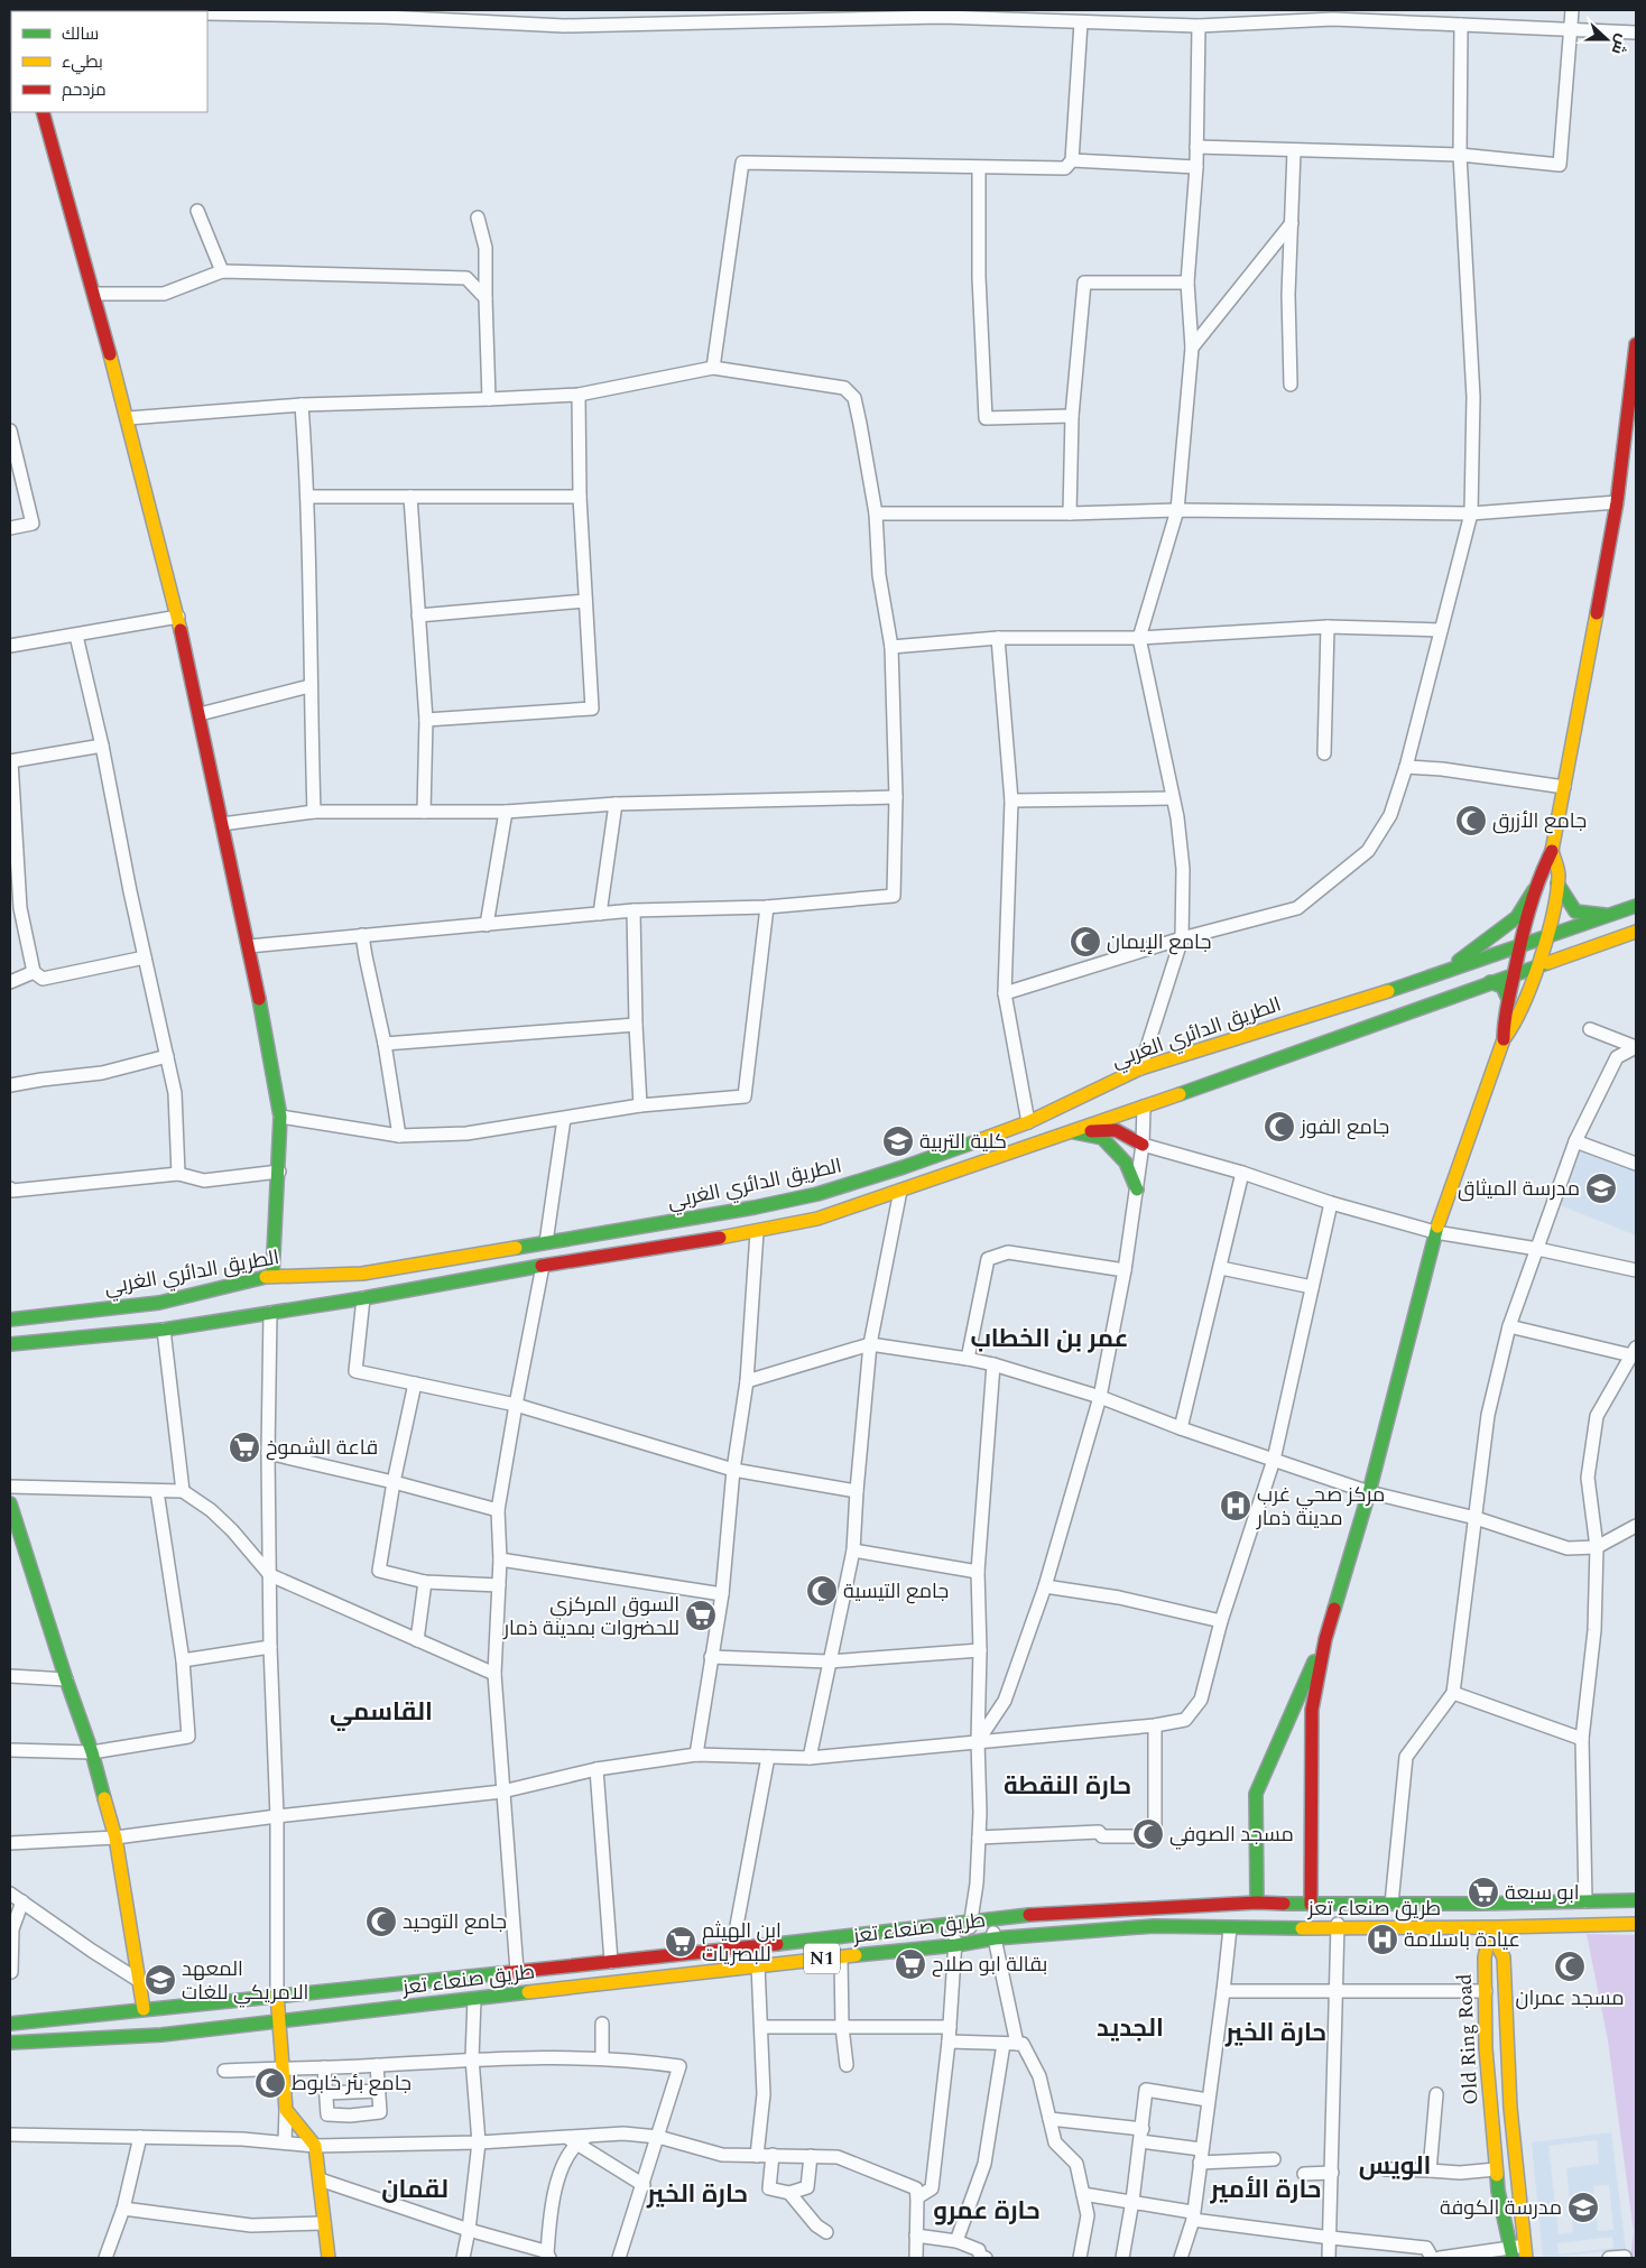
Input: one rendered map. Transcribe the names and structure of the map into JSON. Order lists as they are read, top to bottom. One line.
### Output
{"streets":{"main road":["الطريق الدائري الغربي","طريق صنعاء تعز","N1","Old Ring Road"]},"crossings":[["طريق صنعاء تعز","Old Ring Road"]],"districts":["عمر بن الخطاب","القاسمي","حارة النقطة","الجديد","حارة الخير","الويس","لقمان","حارة الأمير","حارة الخير","حارة عمرو"],"places":{"mosque":["جامع الأزرق","جامع الإيمان","جامع الفوز","جامع التيسية","مسجد الصوفي","جامع التوحيد","مسجد عمران","جامع بئر خابوط"],"school or university":["كلية التربية","مدرسة الميثاق","المعهد الامريكي للغات","مدرسة الكوفة"],"supermarket":["قاعة الشموخ","السوق المركزي للحضروات بمدينة ذمار","ابو سبعة","ابن الهيثم للبصريات","بقالة ابو صلاح"],"hospital":["مركز صحي غرب مدينة ذمار","عيادة باسلامة"]},"legend":["سالك","بطيء","مزدحم"],"north":"right"}
